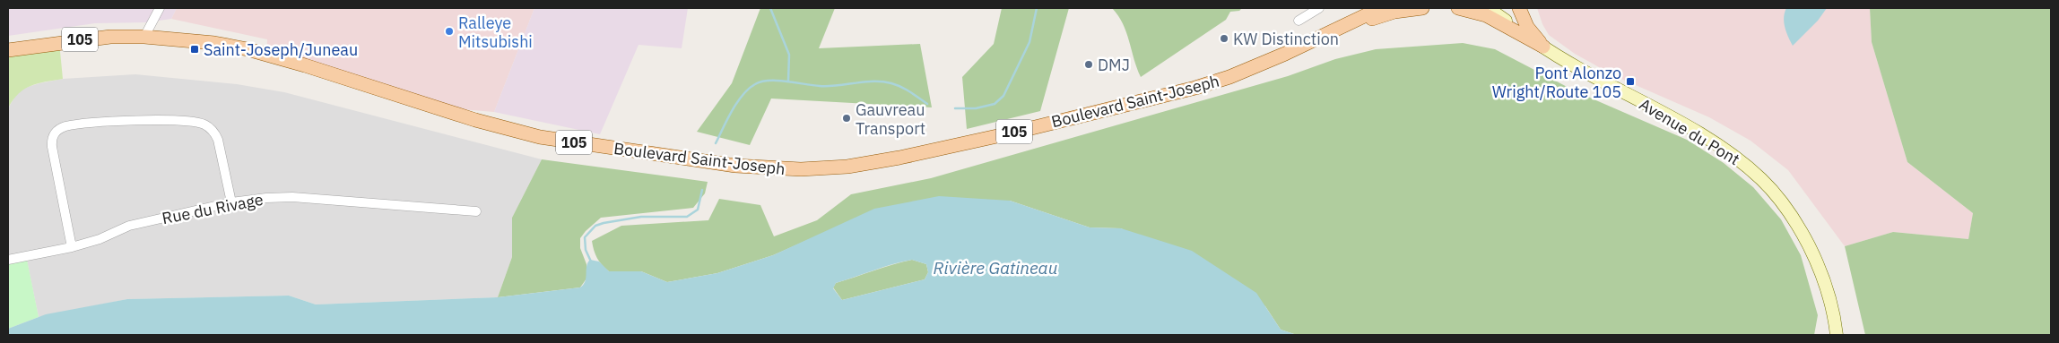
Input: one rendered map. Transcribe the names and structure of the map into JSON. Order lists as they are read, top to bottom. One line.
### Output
{"streets":{"main road":["105","Boulevard Saint-Joseph","Avenue du Pont"],"street":["Rue du Rivage"]},"water":["Rivière Gatineau"],"places":{"other":["Ralleye Mitsubishi","KW Distinction","DMJ","Gauvreau Transport"],"transit":["Saint-Joseph/Juneau","Pont Alonzo Wright/Route 105"]}}
